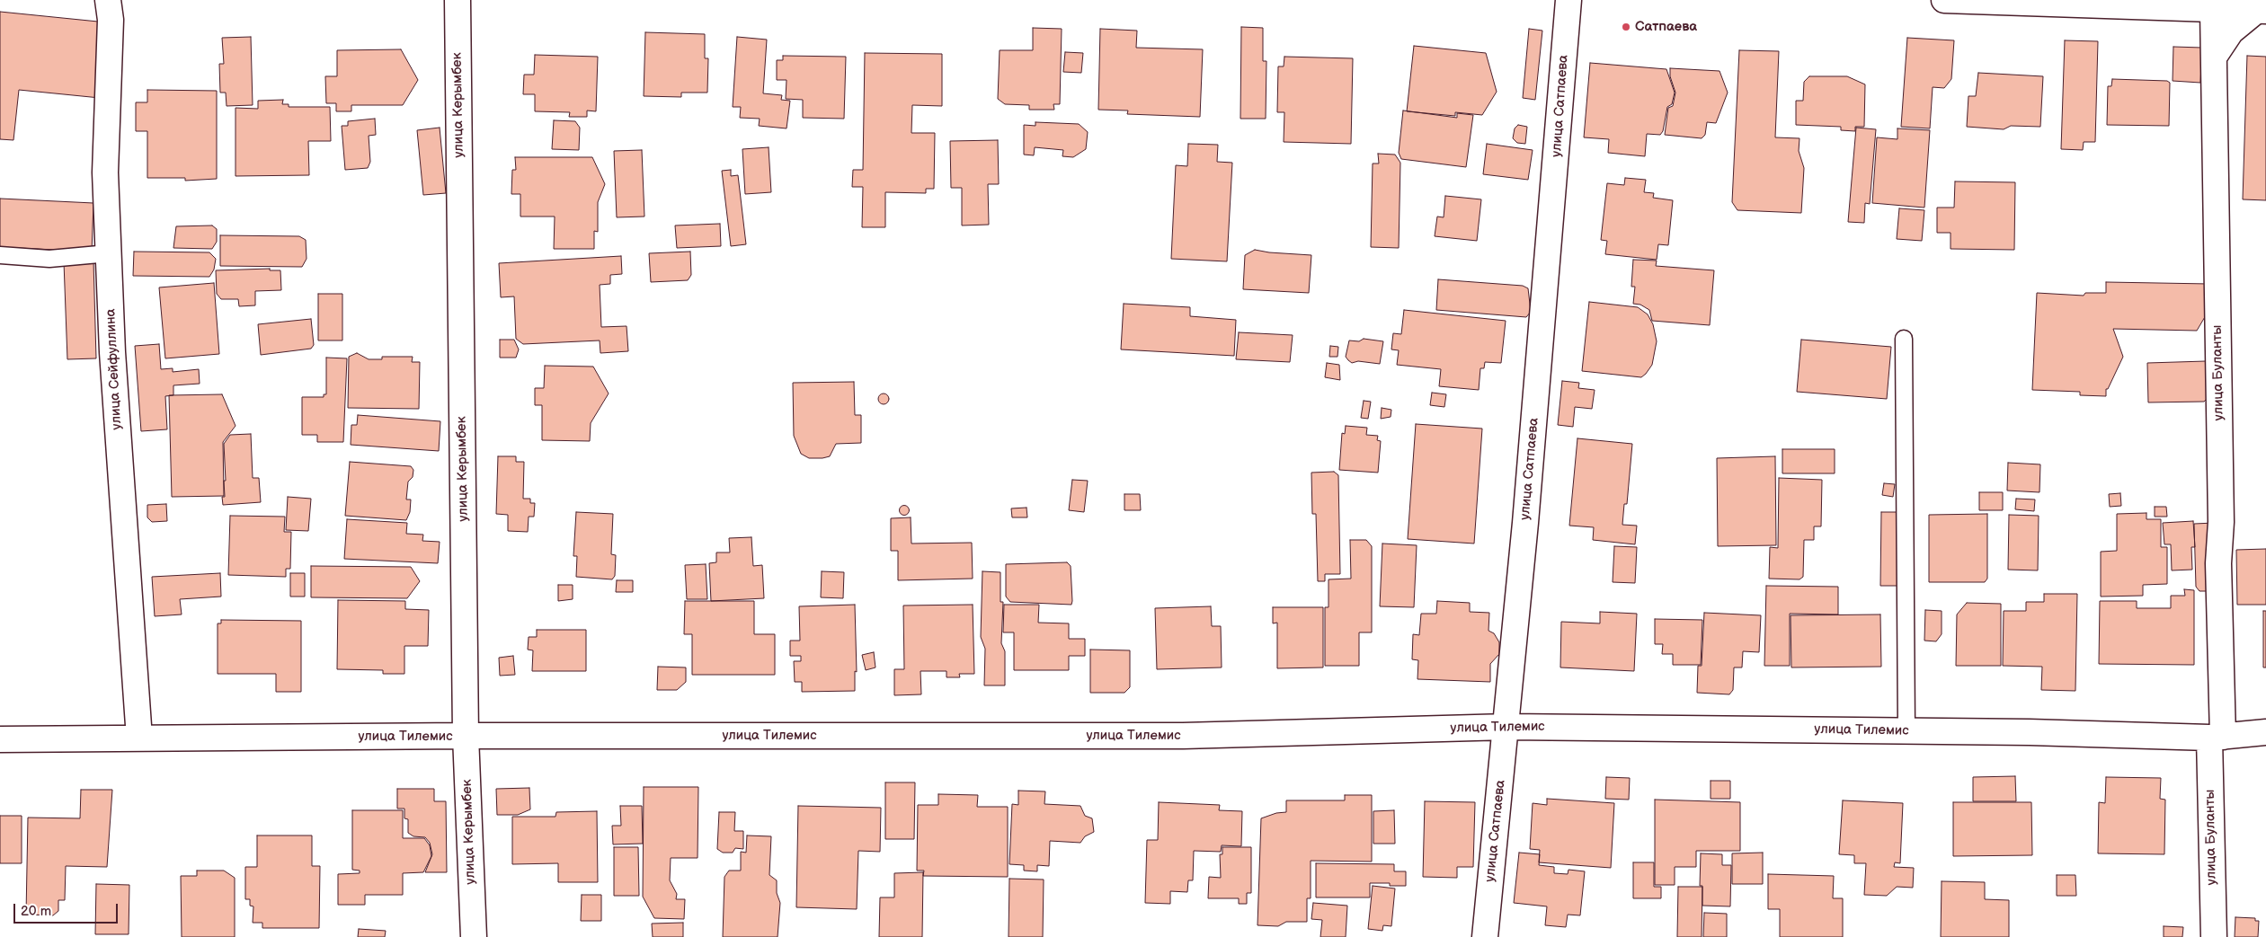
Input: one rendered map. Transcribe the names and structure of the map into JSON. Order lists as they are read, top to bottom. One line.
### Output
{"streets":{"street":["улица Керымбек","улица Сатпаева","улица Сейфуллина","улица Буланты","улица Тилемис"]},"crossings":[["улица Керымбек","улица Тилемис"],["улица Сатпаева","улица Тилемис"],["улица Сейфуллина","улица Тилемис"],["улица Буланты","улица Тилемис"]],"places":["Сатпаева"],"scale_bar":"20 m"}
